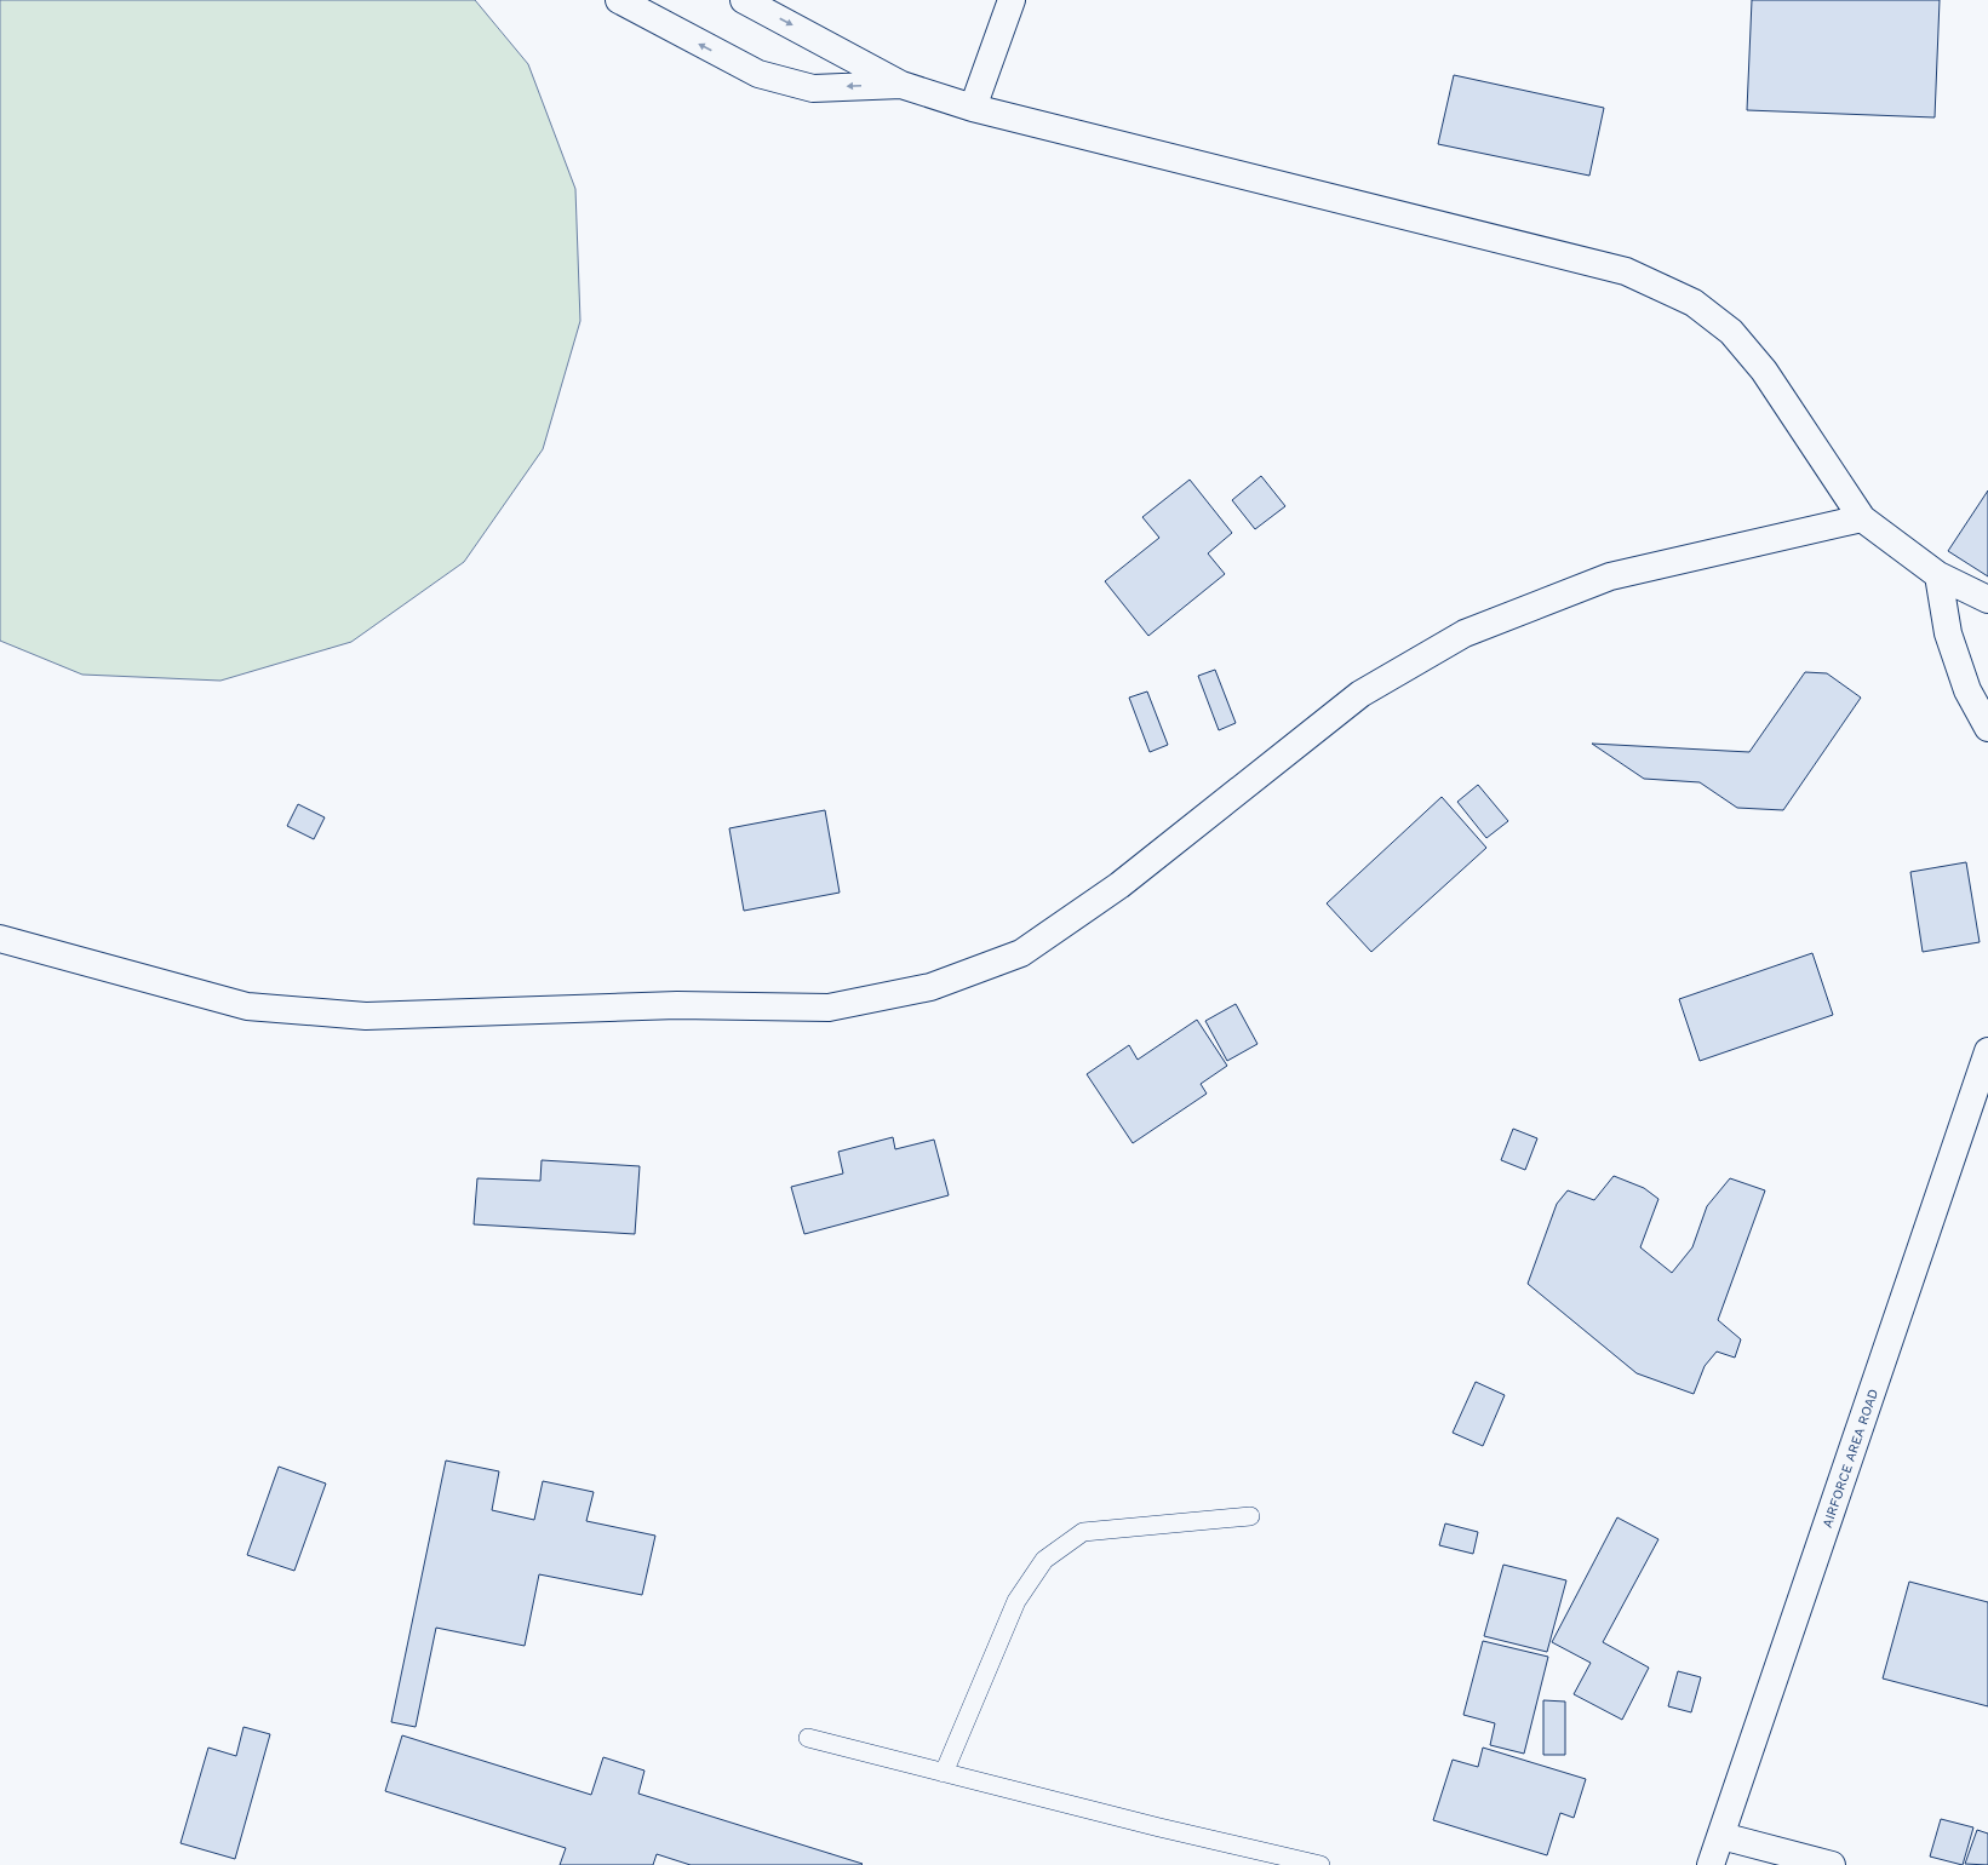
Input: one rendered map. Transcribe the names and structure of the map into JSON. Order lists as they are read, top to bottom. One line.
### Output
{"streets":{"street":["AIRFORCE AREA ROAD"]}}
